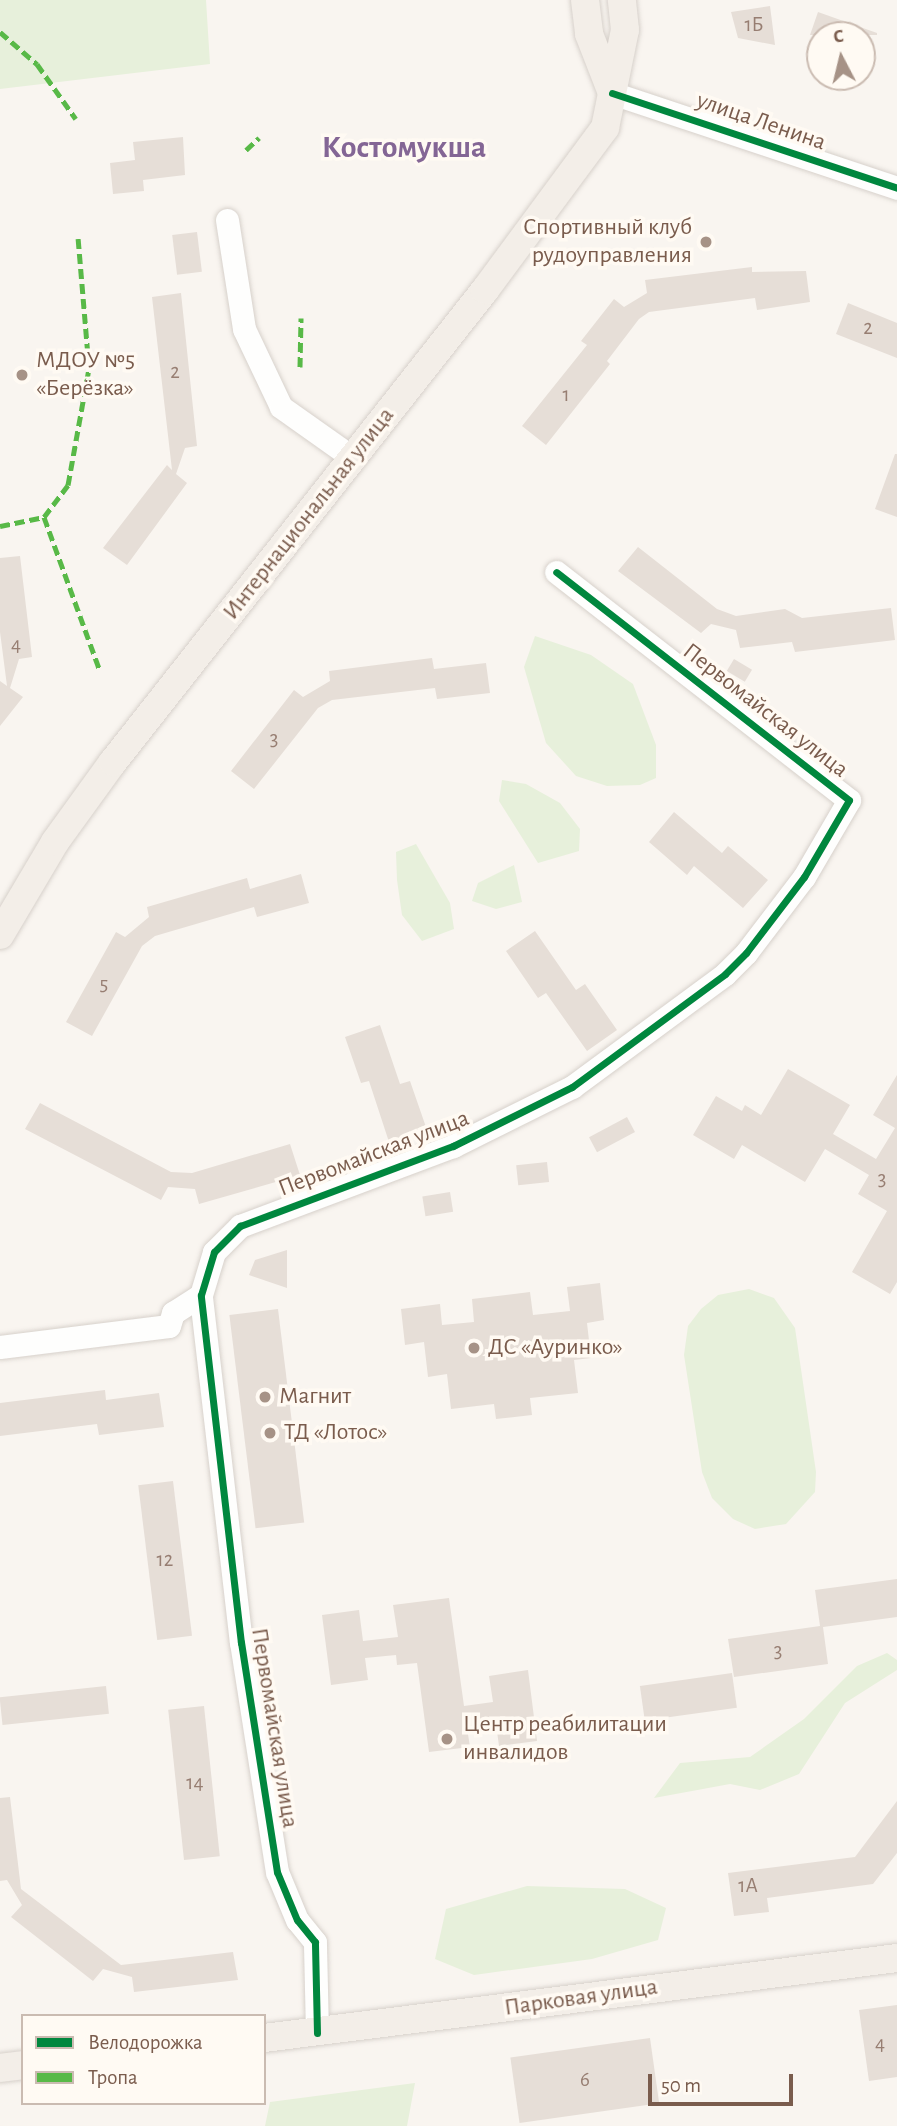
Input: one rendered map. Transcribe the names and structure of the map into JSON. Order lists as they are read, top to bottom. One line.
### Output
{"streets":{"main road":["Интернациональная улица","Парковая улица"],"street":["улица Ленина","Первомайская улица"]},"crossings":[["улица Ленина","Интернациональная улица"],["Первомайская улица","Парковая улица"]],"districts":["Костомукша"],"places":["Спортивный клуб рудоуправления","МДОУ №5 «Берёзка»","ДС «Ауринко»","Магнит","ТД «Лотос»","Центр реабилитации инвалидов"],"house_numbers":["1Б","2","2","1","4","3","5","3","12","3","14","1А","4","6"],"legend":["Велодорожка","Тропа"],"scale_bar":"50 m","north":"top"}
